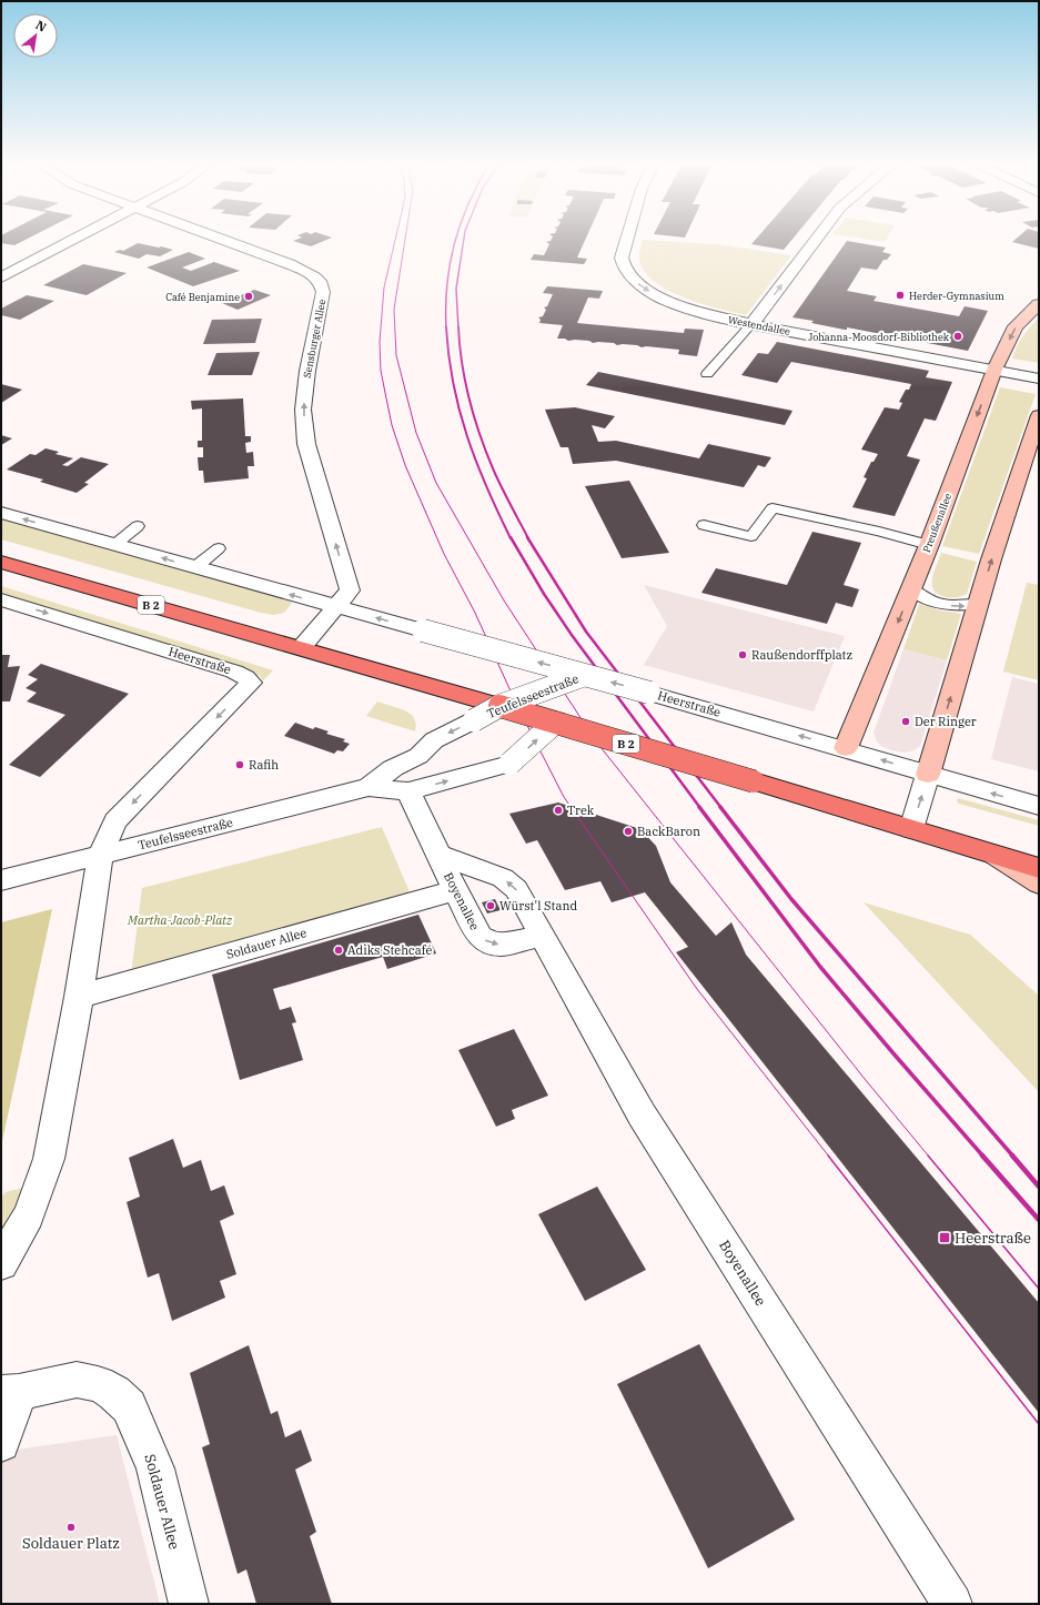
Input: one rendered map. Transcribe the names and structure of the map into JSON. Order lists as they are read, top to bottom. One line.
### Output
{"streets":{"main road":["B 2"],"street":["Westendallee","Sensburger Allee","Preußenallee","Heerstraße","Teufelsseestraße","Boyenallee","Soldauer Allee"]},"crossings":[["Westendallee","Preußenallee"],["Sensburger Allee","Heerstraße"],["Preußenallee","Heerstraße"],["B 2","Teufelsseestraße"],["Heerstraße","Teufelsseestraße"],["Teufelsseestraße","Boyenallee"],["Boyenallee","Soldauer Allee"]],"one_way":["Sensburger Allee"],"parks":["Martha-Jacob-Platz"],"places":{"other":["Herder-Gymnasium","Café Benjamine","Johanna-Moosdorf-Bibliothek","Raußendorffplatz","Der Ringer","Rafih","Trek","BackBaron","Würst'l Stand","Adiks Stehcafé","Soldauer Platz"],"transit":["Heerstraße"]},"north":"top right"}
